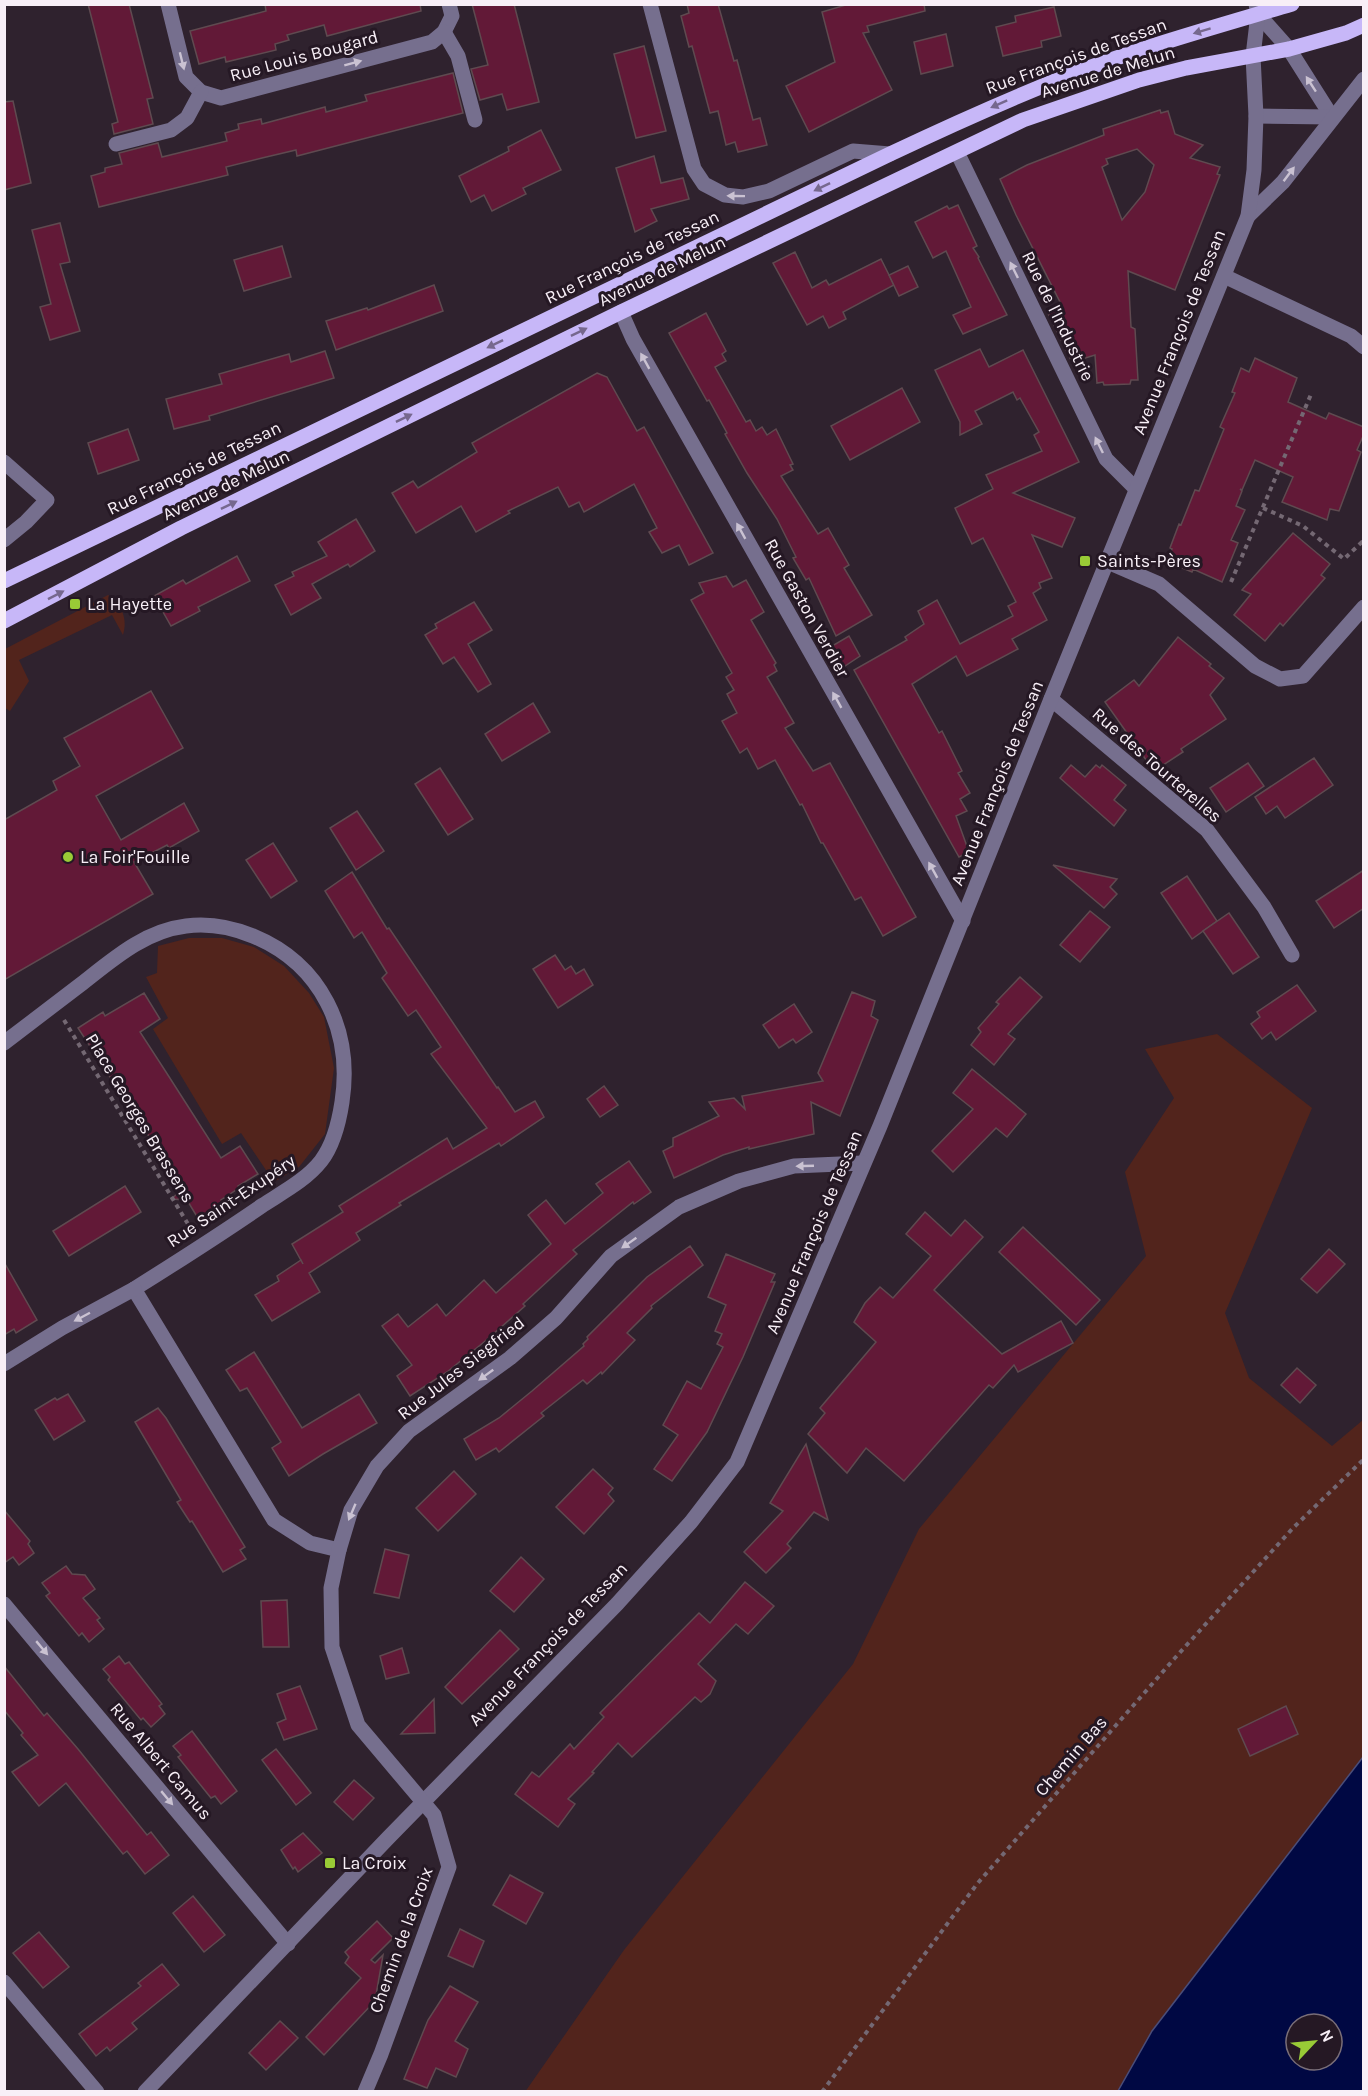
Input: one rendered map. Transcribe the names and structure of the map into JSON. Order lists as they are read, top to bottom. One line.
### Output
{"streets":{"main road":["Rue François de Tessan","Avenue de Melun"],"street":["Rue Louis Bougard","Rue de l'Industrie","Avenue François de Tessan","Rue Gaston Verdier","Rue des Tourterelles","Rue Saint-Exupéry","Rue Jules Siegfried","Rue Albert Camus","Chemin de la Croix"],"path":["Place Georges Brassens","Chemin Bas"]},"crossings":[["Avenue de Melun","Rue de l'Industrie"],["Avenue de Melun","Rue Gaston Verdier"],["Rue de l'Industrie","Avenue François de Tessan"],["Avenue François de Tessan","Rue Gaston Verdier"],["Avenue François de Tessan","Rue des Tourterelles"],["Avenue François de Tessan","Rue Jules Siegfried"],["Avenue François de Tessan","Rue Albert Camus"],["Avenue François de Tessan","Chemin de la Croix"],["Place Georges Brassens","Rue Saint-Exupéry"],["Rue Jules Siegfried","Chemin de la Croix"]],"one_way":["Rue Louis Bougard","Rue François de Tessan","Avenue de Melun","Rue de l'Industrie","Rue Gaston Verdier","Rue Jules Siegfried","Rue Albert Camus"],"places":{"transit":["Saints-Pères","La Hayette","La Croix"],"other":["La Foir'Fouille"]},"north":"top right"}
